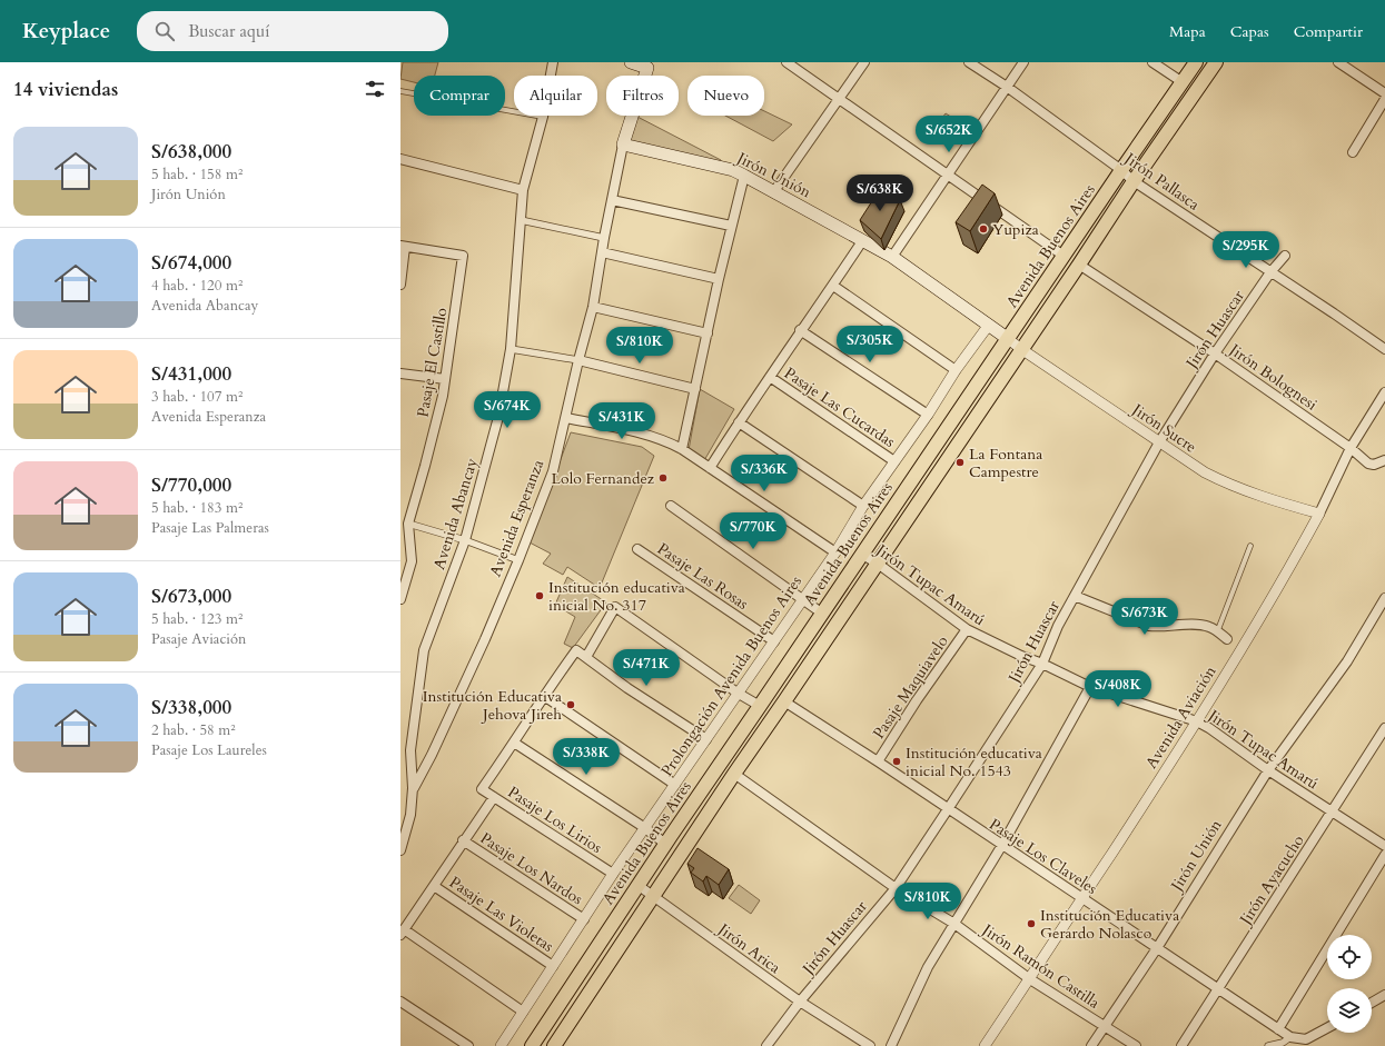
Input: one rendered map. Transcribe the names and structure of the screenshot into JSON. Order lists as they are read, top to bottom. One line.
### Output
{"streets":{"main road":["Jirón Unión","Avenida Buenos Aires","Avenida Esperanza"],"street":["Jirón Pallasca","Jirón Huascar","Pasaje El Castillo","Jirón Bolognesi","Pasaje Las Cucardas","Jirón Sucre","Avenida Abancay","Pasaje Las Rosas","Jirón Tupac Amarú","Prolongación Avenida Buenos Aires","Pasaje Maquiavelo","Avenida Aviación","Pasaje Los Lirios","Pasaje Los Claveles","Pasaje Los Nardos","Jirón Ayacucho","Pasaje Las Violetas","Jirón Arica","Jirón Ramón Castilla"]},"crossings":[["Jirón Unión","Avenida Buenos Aires"],["Jirón Unión","Jirón Sucre"],["Jirón Unión","Avenida Esperanza"],["Jirón Unión","Jirón Tupac Amarú"],["Jirón Unión","Prolongación Avenida Buenos Aires"],["Jirón Unión","Pasaje Los Claveles"],["Jirón Unión","Jirón Ramón Castilla"],["Jirón Pallasca","Avenida Buenos Aires"],["Jirón Pallasca","Jirón Huascar"],["Avenida Buenos Aires","Jirón Sucre"],["Avenida Buenos Aires","Jirón Tupac Amarú"],["Avenida Buenos Aires","Jirón Arica"],["Jirón Huascar","Jirón Bolognesi"],["Jirón Huascar","Jirón Sucre"],["Jirón Huascar","Jirón Tupac Amarú"],["Jirón Huascar","Pasaje Los Claveles"],["Jirón Huascar","Jirón Arica"],["Jirón Huascar","Jirón Ramón Castilla"],["Jirón Bolognesi","Avenida Aviación"],["Pasaje Las Cucardas","Prolongación Avenida Buenos Aires"],["Jirón Sucre","Avenida Aviación"],["Avenida Abancay","Avenida Esperanza"],["Pasaje Las Rosas","Prolongación Avenida Buenos Aires"],["Jirón Tupac Amarú","Pasaje Maquiavelo"],["Jirón Tupac Amarú","Avenida Aviación"],["Jirón Tupac Amarú","Jirón Ayacucho"],["Prolongación Avenida Buenos Aires","Pasaje Los Lirios"],["Prolongación Avenida Buenos Aires","Pasaje Los Nardos"],["Prolongación Avenida Buenos Aires","Pasaje Las Violetas"],["Pasaje Maquiavelo","Pasaje Los Claveles"],["Avenida Aviación","Pasaje Los Claveles"],["Avenida Aviación","Jirón Ramón Castilla"],["Pasaje Los Claveles","Jirón Ayacucho"]],"places":["Yupiza","La Fontana Campestre","Lolo Fernandez","Institución educativa inicial No. 317","Institución Educativa Jehova Jireh","Institución educativa inicial No. 1543","Institución Educativa Gerardo Nolasco"],"page":{"header":"Keyplace","search":"Buscar aquí","nav":["Mapa","Capas","Compartir"],"heading":"14 viviendas","chip":["Comprar","Alquilar","Filtros","Nuevo"],"list":[{"name":"S/638,000","note":"5 hab. · 158 m² · Jirón Unión"},{"name":"S/674,000","note":"4 hab. · 120 m² · Avenida Abancay"},{"name":"S/431,000","note":"3 hab. · 107 m² · Avenida Esperanza"},{"name":"S/770,000","note":"5 hab. · 183 m² · Pasaje Las Palmeras"},{"name":"S/673,000","note":"5 hab. · 123 m² · Pasaje Aviación"},{"name":"S/338,000","note":"2 hab. · 58 m² · Pasaje Los Laureles"}],"price":["S/652K","S/638K","S/295K","S/305K","S/810K","S/674K","S/431K","S/336K","S/770K","S/673K","S/471K","S/408K","S/338K","S/810K"]}}
